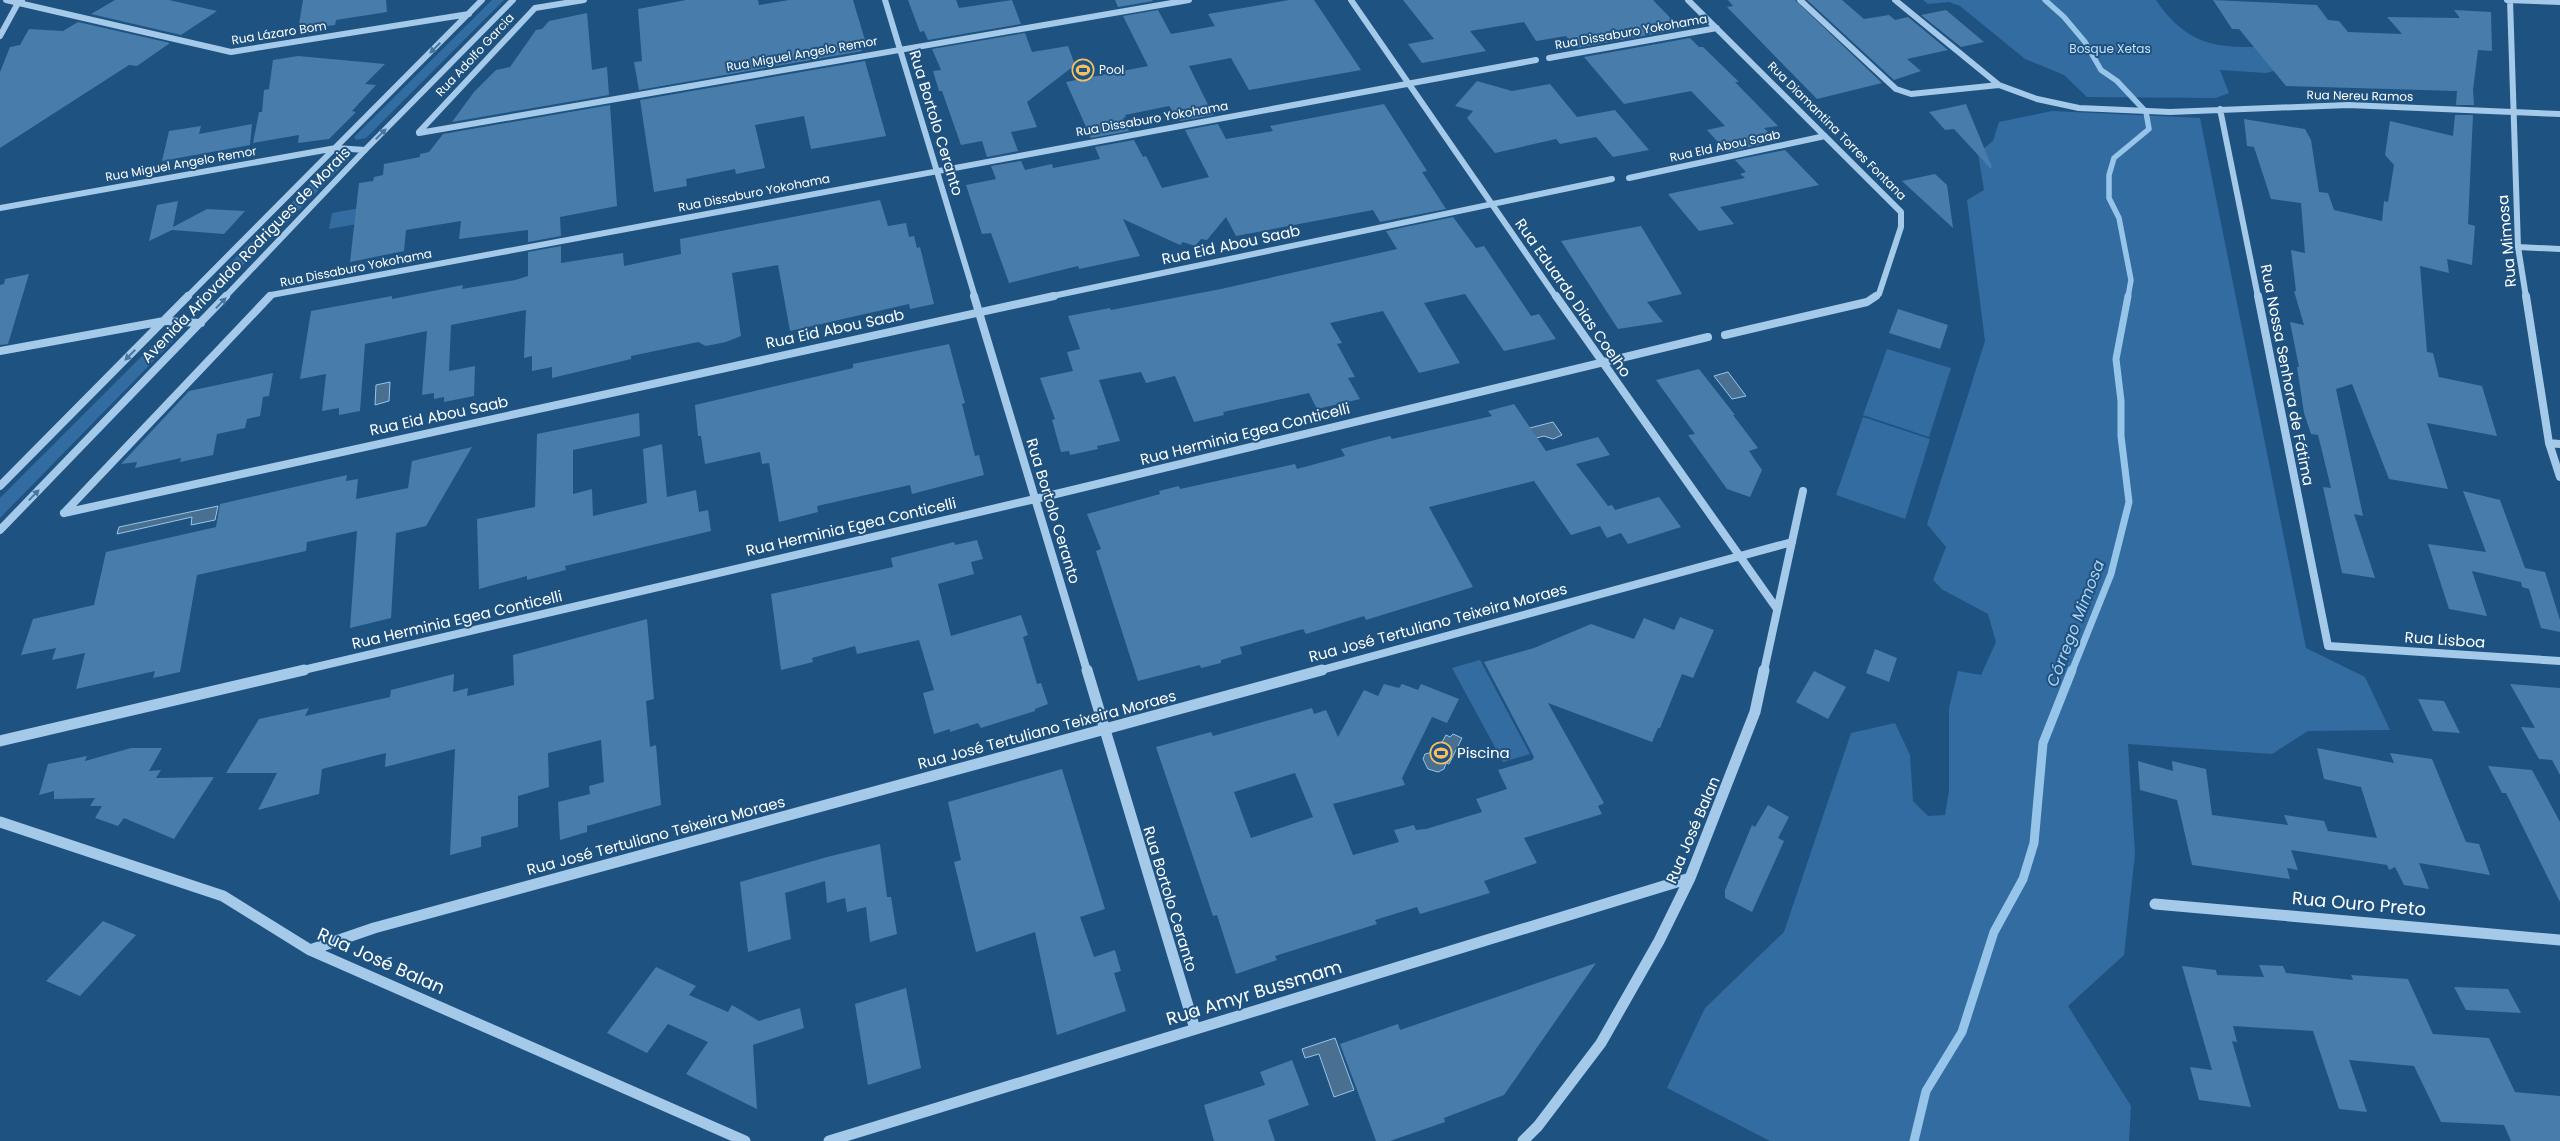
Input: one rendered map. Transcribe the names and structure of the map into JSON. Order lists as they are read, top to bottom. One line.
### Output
{"streets":{"street":["Rua Dissaburo Yokohama","Rua Lázaro Bom","Rua Miguel Angelo Remor","Rua Adolfo Garcia","Rua Nereu Ramos","Rua Bortolo Ceranto","Rua Diamantina Torres Fontana","Rua Eld Abou Saab","Rua Mimosa","Rua Eid Abou Saab","Avenida Ariovaldo Rodrigues de Morais","Rua Eduardo Dias Coelho","Rua Nossa Senhora de Fátima","Rua Herminia Egea Conticelli","Rua José Tertuliano Teixeira Moraes","Rua Lisboa","Rua José Balan","Rua Ouro Preto","Rua Amyr Bussmam"]},"crossings":[["Rua Dissaburo Yokohama","Rua Bortolo Ceranto"],["Rua Dissaburo Yokohama","Rua Diamantina Torres Fontana"],["Rua Dissaburo Yokohama","Rua Eid Abou Saab"],["Rua Dissaburo Yokohama","Rua Eduardo Dias Coelho"],["Rua Lázaro Bom","Avenida Ariovaldo Rodrigues de Morais"],["Rua Miguel Angelo Remor","Rua Adolfo Garcia"],["Rua Miguel Angelo Remor","Rua Bortolo Ceranto"],["Rua Miguel Angelo Remor","Avenida Ariovaldo Rodrigues de Morais"],["Rua Nereu Ramos","Rua Mimosa"],["Rua Nereu Ramos","Rua Nossa Senhora de Fátima"],["Rua Bortolo Ceranto","Rua Eid Abou Saab"],["Rua Bortolo Ceranto","Rua Herminia Egea Conticelli"],["Rua Bortolo Ceranto","Rua José Tertuliano Teixeira Moraes"],["Rua Bortolo Ceranto","Rua Amyr Bussmam"],["Rua Diamantina Torres Fontana","Rua Eld Abou Saab"],["Rua Eid Abou Saab","Rua Eduardo Dias Coelho"],["Rua Eduardo Dias Coelho","Rua Herminia Egea Conticelli"],["Rua Eduardo Dias Coelho","Rua José Tertuliano Teixeira Moraes"],["Rua Eduardo Dias Coelho","Rua José Balan"],["Rua Nossa Senhora de Fátima","Rua Lisboa"],["Rua José Tertuliano Teixeira Moraes","Rua José Balan"],["Rua José Balan","Rua Amyr Bussmam"]],"water":["Córrego Mimosa"],"parks":["Bosque Xetas"],"places":{"sports":["Pool","Piscina"]}}
